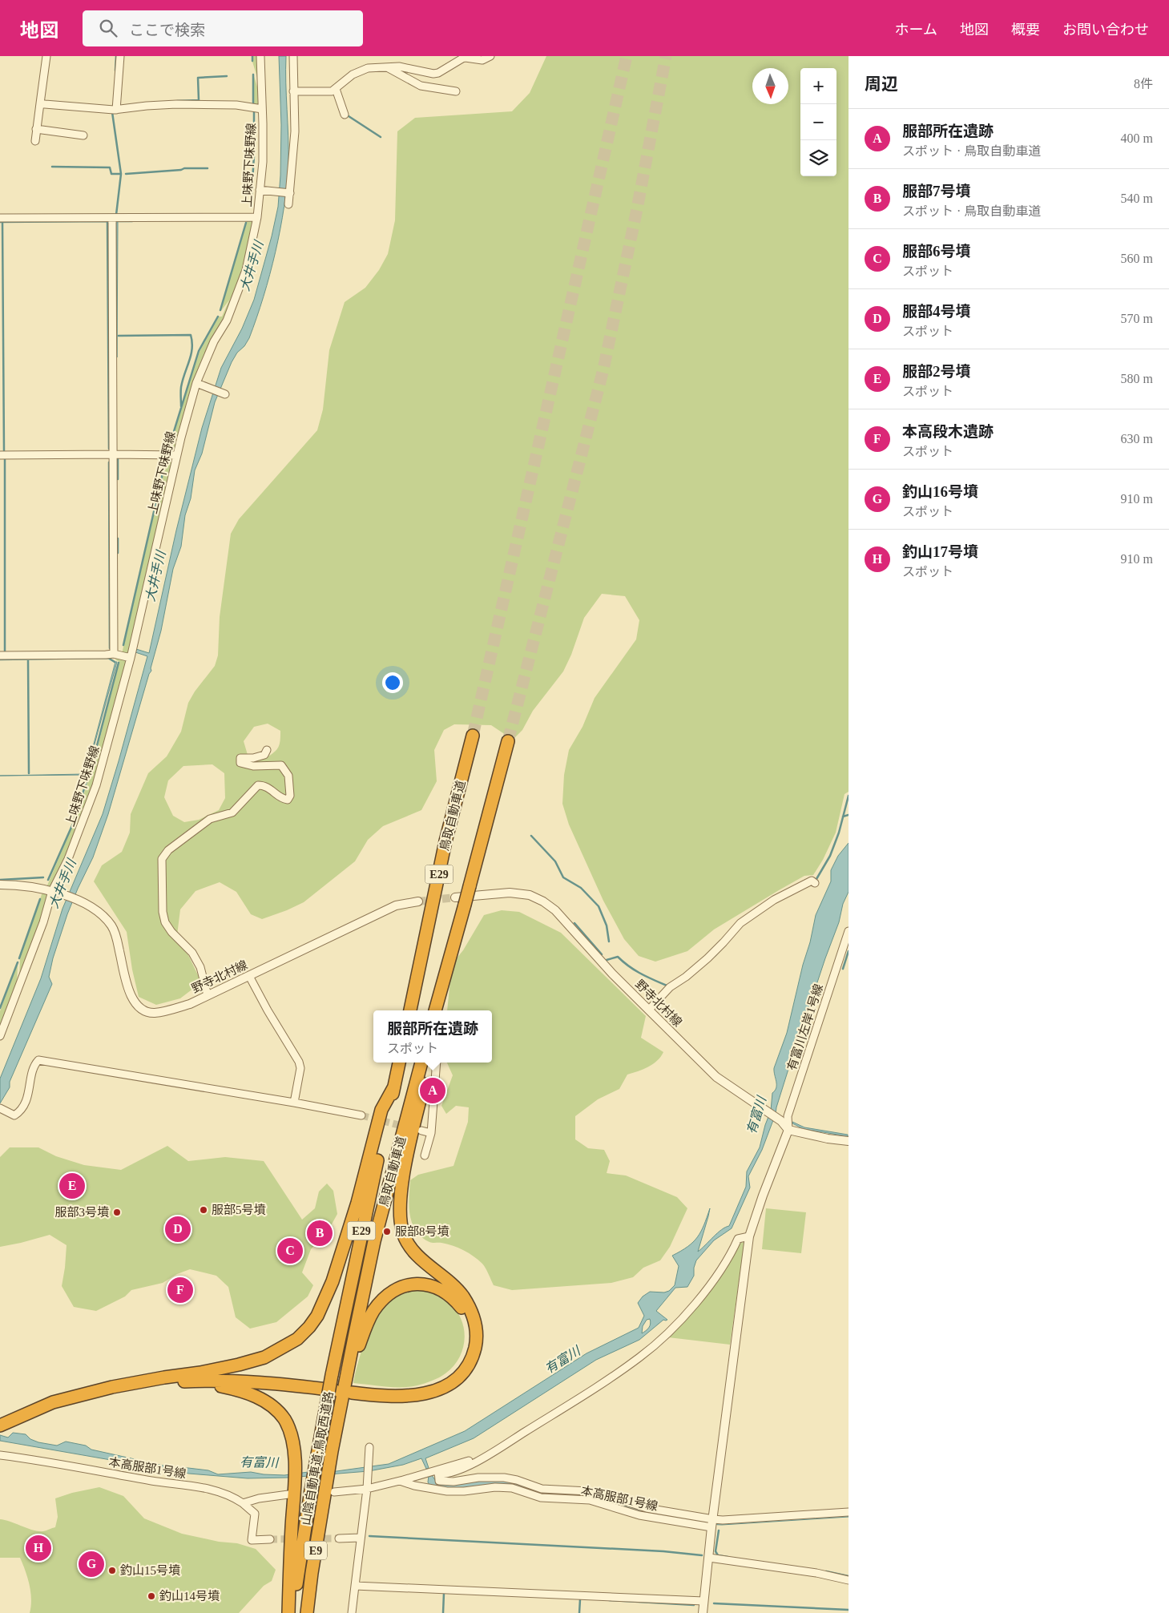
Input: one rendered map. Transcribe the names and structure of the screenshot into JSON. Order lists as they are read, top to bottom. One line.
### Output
{"streets":{"highway":["鳥取自動車道","E29","山陰自動車道;鳥取西道路","E9"],"street":["上味野下味野線","野寺北村線","有富川左岸1号線","本高服部1号線"]},"crossings":[["上味野下味野線","野寺北村線"],["鳥取自動車道","山陰自動車道;鳥取西道路"],["E29","野寺北村線"],["野寺北村線","有富川左岸1号線"]],"water":["大井手川","有富川"],"places":["服部5号墳","服部3号墳","服部8号墳","釣山15号墳","釣山14号墳"],"north":"bottom","page":{"header":"地図","search":"ここで検索","nav":["ホーム","地図","概要","お問い合わせ"],"heading":["周辺","8件"],"map_buttons":["+","−"],"list":[{"mark":"A","name":"服部所在遺跡","note":"スポット · 鳥取自動車道","value":"400 m"},{"mark":"B","name":"服部7号墳","note":"スポット · 鳥取自動車道","value":"540 m"},{"mark":"C","name":"服部6号墳","note":"スポット","value":"560 m"},{"mark":"D","name":"服部4号墳","note":"スポット","value":"570 m"},{"mark":"E","name":"服部2号墳","note":"スポット","value":"580 m"},{"mark":"F","name":"本高段木遺跡","note":"スポット","value":"630 m"},{"mark":"G","name":"釣山16号墳","note":"スポット","value":"910 m"},{"mark":"H","name":"釣山17号墳","note":"スポット","value":"910 m"}],"popup":["服部所在遺跡","スポット"],"pins":["A","E","D","B","C","F","H","G"]}}
